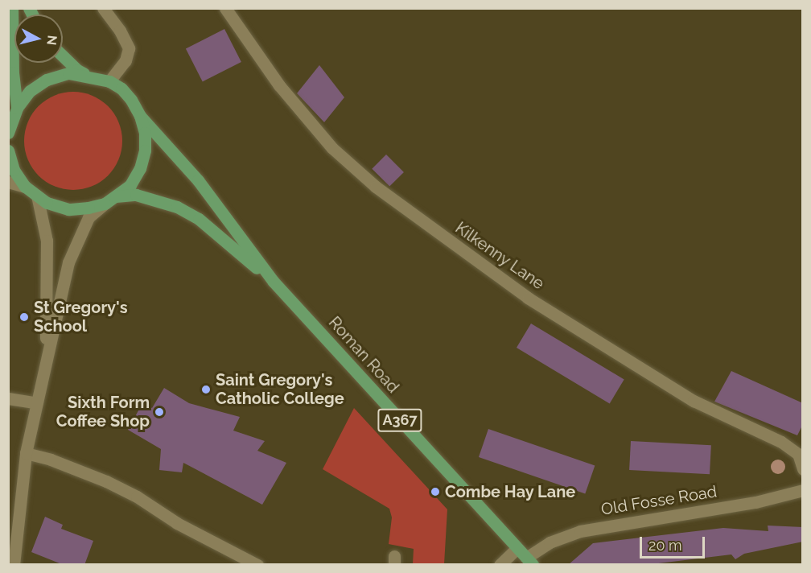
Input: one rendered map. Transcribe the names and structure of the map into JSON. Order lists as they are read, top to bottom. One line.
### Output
{"streets":{"main road":["Roman Road","A367"],"street":["Kilkenny Lane","Old Fosse Road"]},"crossings":[["Roman Road","Old Fosse Road"]],"places":["St Gregory's School","Saint Gregory's Catholic College","Sixth Form Coffee Shop","Combe Hay Lane"],"scale_bar":"20 m","north":"right"}
